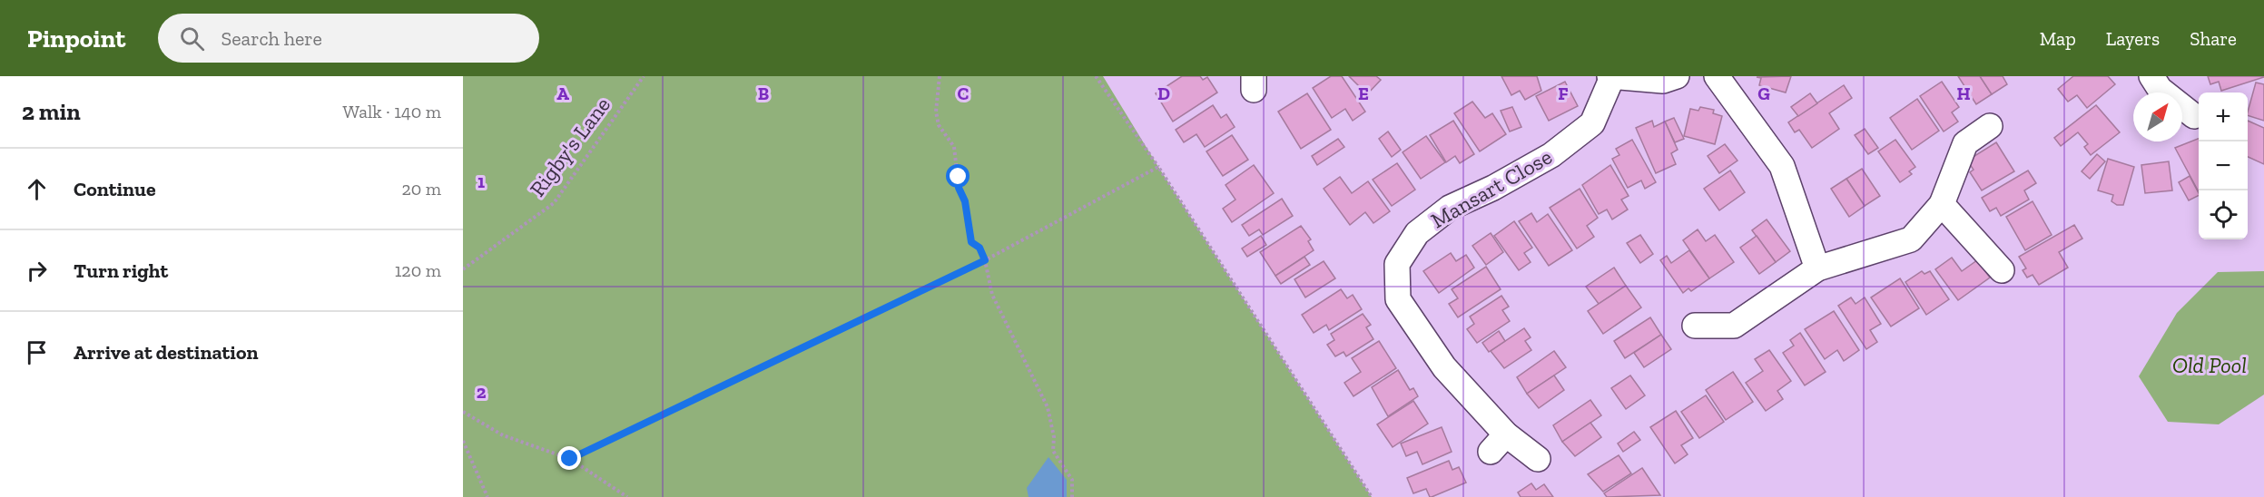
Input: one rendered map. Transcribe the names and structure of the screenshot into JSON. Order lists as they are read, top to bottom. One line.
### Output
{"streets":{"street":["Mansart Close"],"path":["Rigby's Lane"]},"parks":["Old Pool"],"north":"top right","page":{"header":"Pinpoint","search":"Search here","nav":["Map","Layers","Share"],"heading":["2 min","Walk · 140 m"],"map_buttons":["+","−"],"list":[["Continue","20 m"],["Turn right","120 m"],"Arrive at destination"]},"grid":{"columns":["A","B","C","D","E","F","G","H"],"rows":["1","2"]}}
